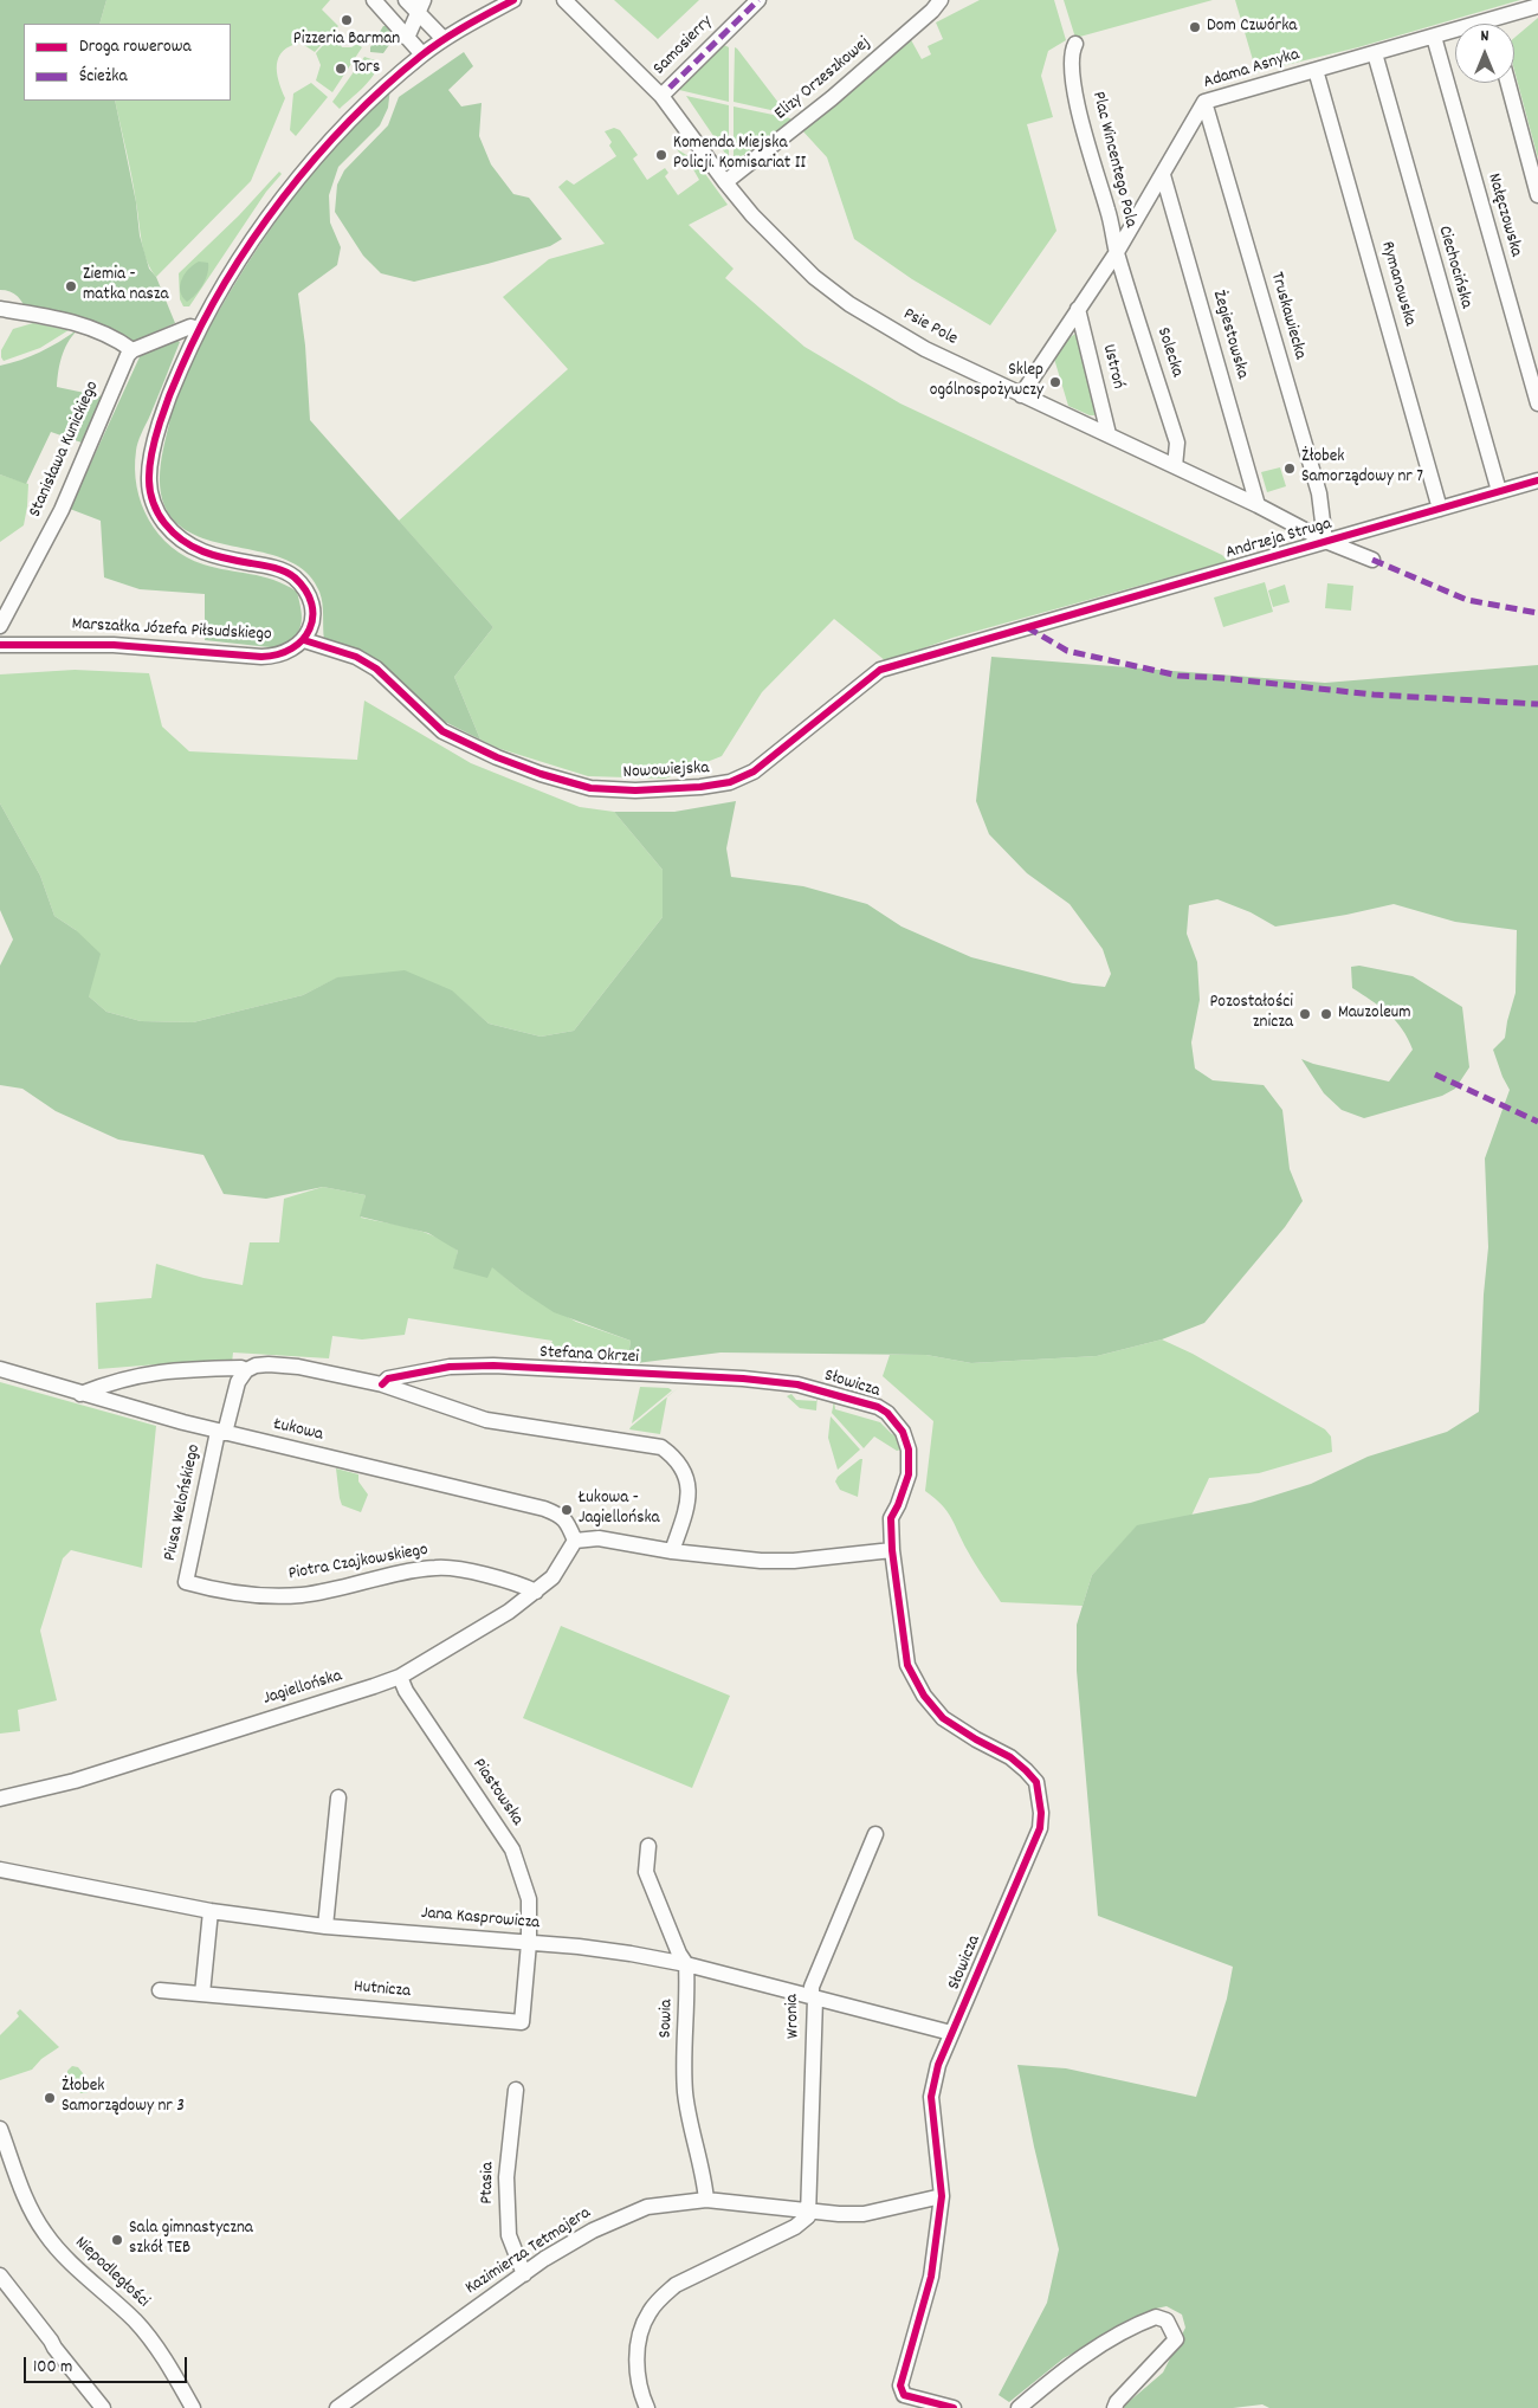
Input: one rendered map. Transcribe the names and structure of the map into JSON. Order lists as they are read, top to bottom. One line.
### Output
{"streets":{"street":["Samosierry","Adama Asnyka","Elizy Orzeszkowej","Plac Wincentego Pola","Nałęczowska","Ciechocińska","Rymanowska","Truskawiecka","Psie Pole","Żegiestowska","Solecka","Ustroń","Stanisława Kunickiego","Andrzeja Struga","Marszałka Józefa Piłsudskiego","Nowowiejska","Stefana Okrzei","Słowicza","Łukowa","Piusa Welońskiego","Piotra Czajkowskiego","Jagiellońska","Piastowska","Jana Kasprowicza","Hutnicza","Wronia","Sowia","Ptasia","Kazimierza Tetmajera","Niepodległości"]},"crossings":[["Samosierry","Psie Pole"],["Adama Asnyka","Plac Wincentego Pola"],["Adama Asnyka","Nałęczowska"],["Adama Asnyka","Ciechocińska"],["Adama Asnyka","Rymanowska"],["Adama Asnyka","Truskawiecka"],["Adama Asnyka","Psie Pole"],["Adama Asnyka","Żegiestowska"],["Adama Asnyka","Solecka"],["Adama Asnyka","Ustroń"],["Elizy Orzeszkowej","Psie Pole"],["Plac Wincentego Pola","Solecka"],["Ciechocińska","Andrzeja Struga"],["Rymanowska","Andrzeja Struga"],["Truskawiecka","Psie Pole"],["Truskawiecka","Andrzeja Struga"],["Psie Pole","Żegiestowska"],["Psie Pole","Solecka"],["Psie Pole","Ustroń"],["Psie Pole","Andrzeja Struga"],["Andrzeja Struga","Nowowiejska"],["Marszałka Józefa Piłsudskiego","Nowowiejska"],["Stefana Okrzei","Słowicza"],["Słowicza","Jana Kasprowicza"],["Słowicza","Kazimierza Tetmajera"],["Łukowa","Piusa Welońskiego"],["Łukowa","Jagiellońska"],["Piusa Welońskiego","Piotra Czajkowskiego"],["Piotra Czajkowskiego","Jagiellońska"],["Jagiellońska","Piastowska"],["Piastowska","Jana Kasprowicza"],["Piastowska","Hutnicza"],["Jana Kasprowicza","Hutnicza"],["Jana Kasprowicza","Wronia"],["Jana Kasprowicza","Sowia"],["Wronia","Kazimierza Tetmajera"],["Sowia","Kazimierza Tetmajera"],["Ptasia","Kazimierza Tetmajera"]],"places":["Pizzeria Barman","Dom Czwórka","Tors","Komenda Miejska Policji. Komisariat II","Ziemia - matka nasza","Sklep ogólnospożywczy","Żłobek Samorządowy nr 7","Pozostałości znicza","Mauzoleum","Łukowa - Jagiellońska","Żłobek Samorządowy nr 3","Sala gimnastyczna szkół TEB"],"legend":["Droga rowerowa","Ścieżka"],"scale_bar":"100 m","north":"top"}
